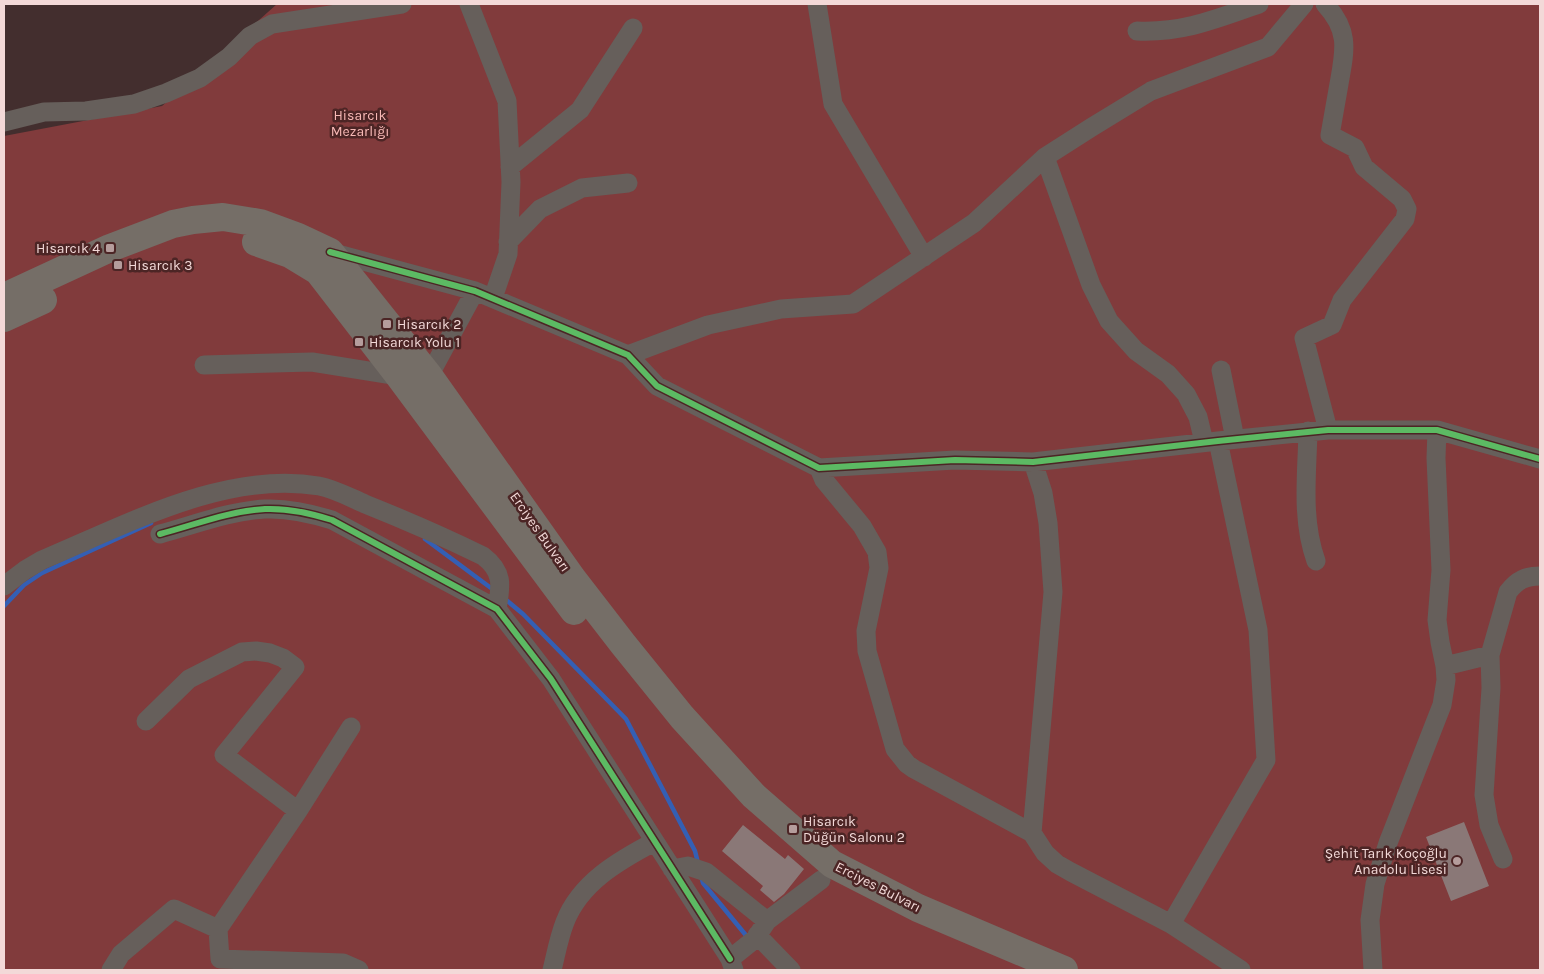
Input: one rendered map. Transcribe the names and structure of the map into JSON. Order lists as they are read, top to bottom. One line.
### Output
{"streets":{"highway":["Erciyes Bulvarı"]},"parks":["Hisarcık Mezarlığı"],"places":{"transit":["Hisarcık 4","Hisarcık 3","Hisarcık 2","Hisarcık Yolu 1","Hisarcık Düğün Salonu 2"],"other":["Şehit Tarık Koçoğlu Anadolu Lisesi"]}}
